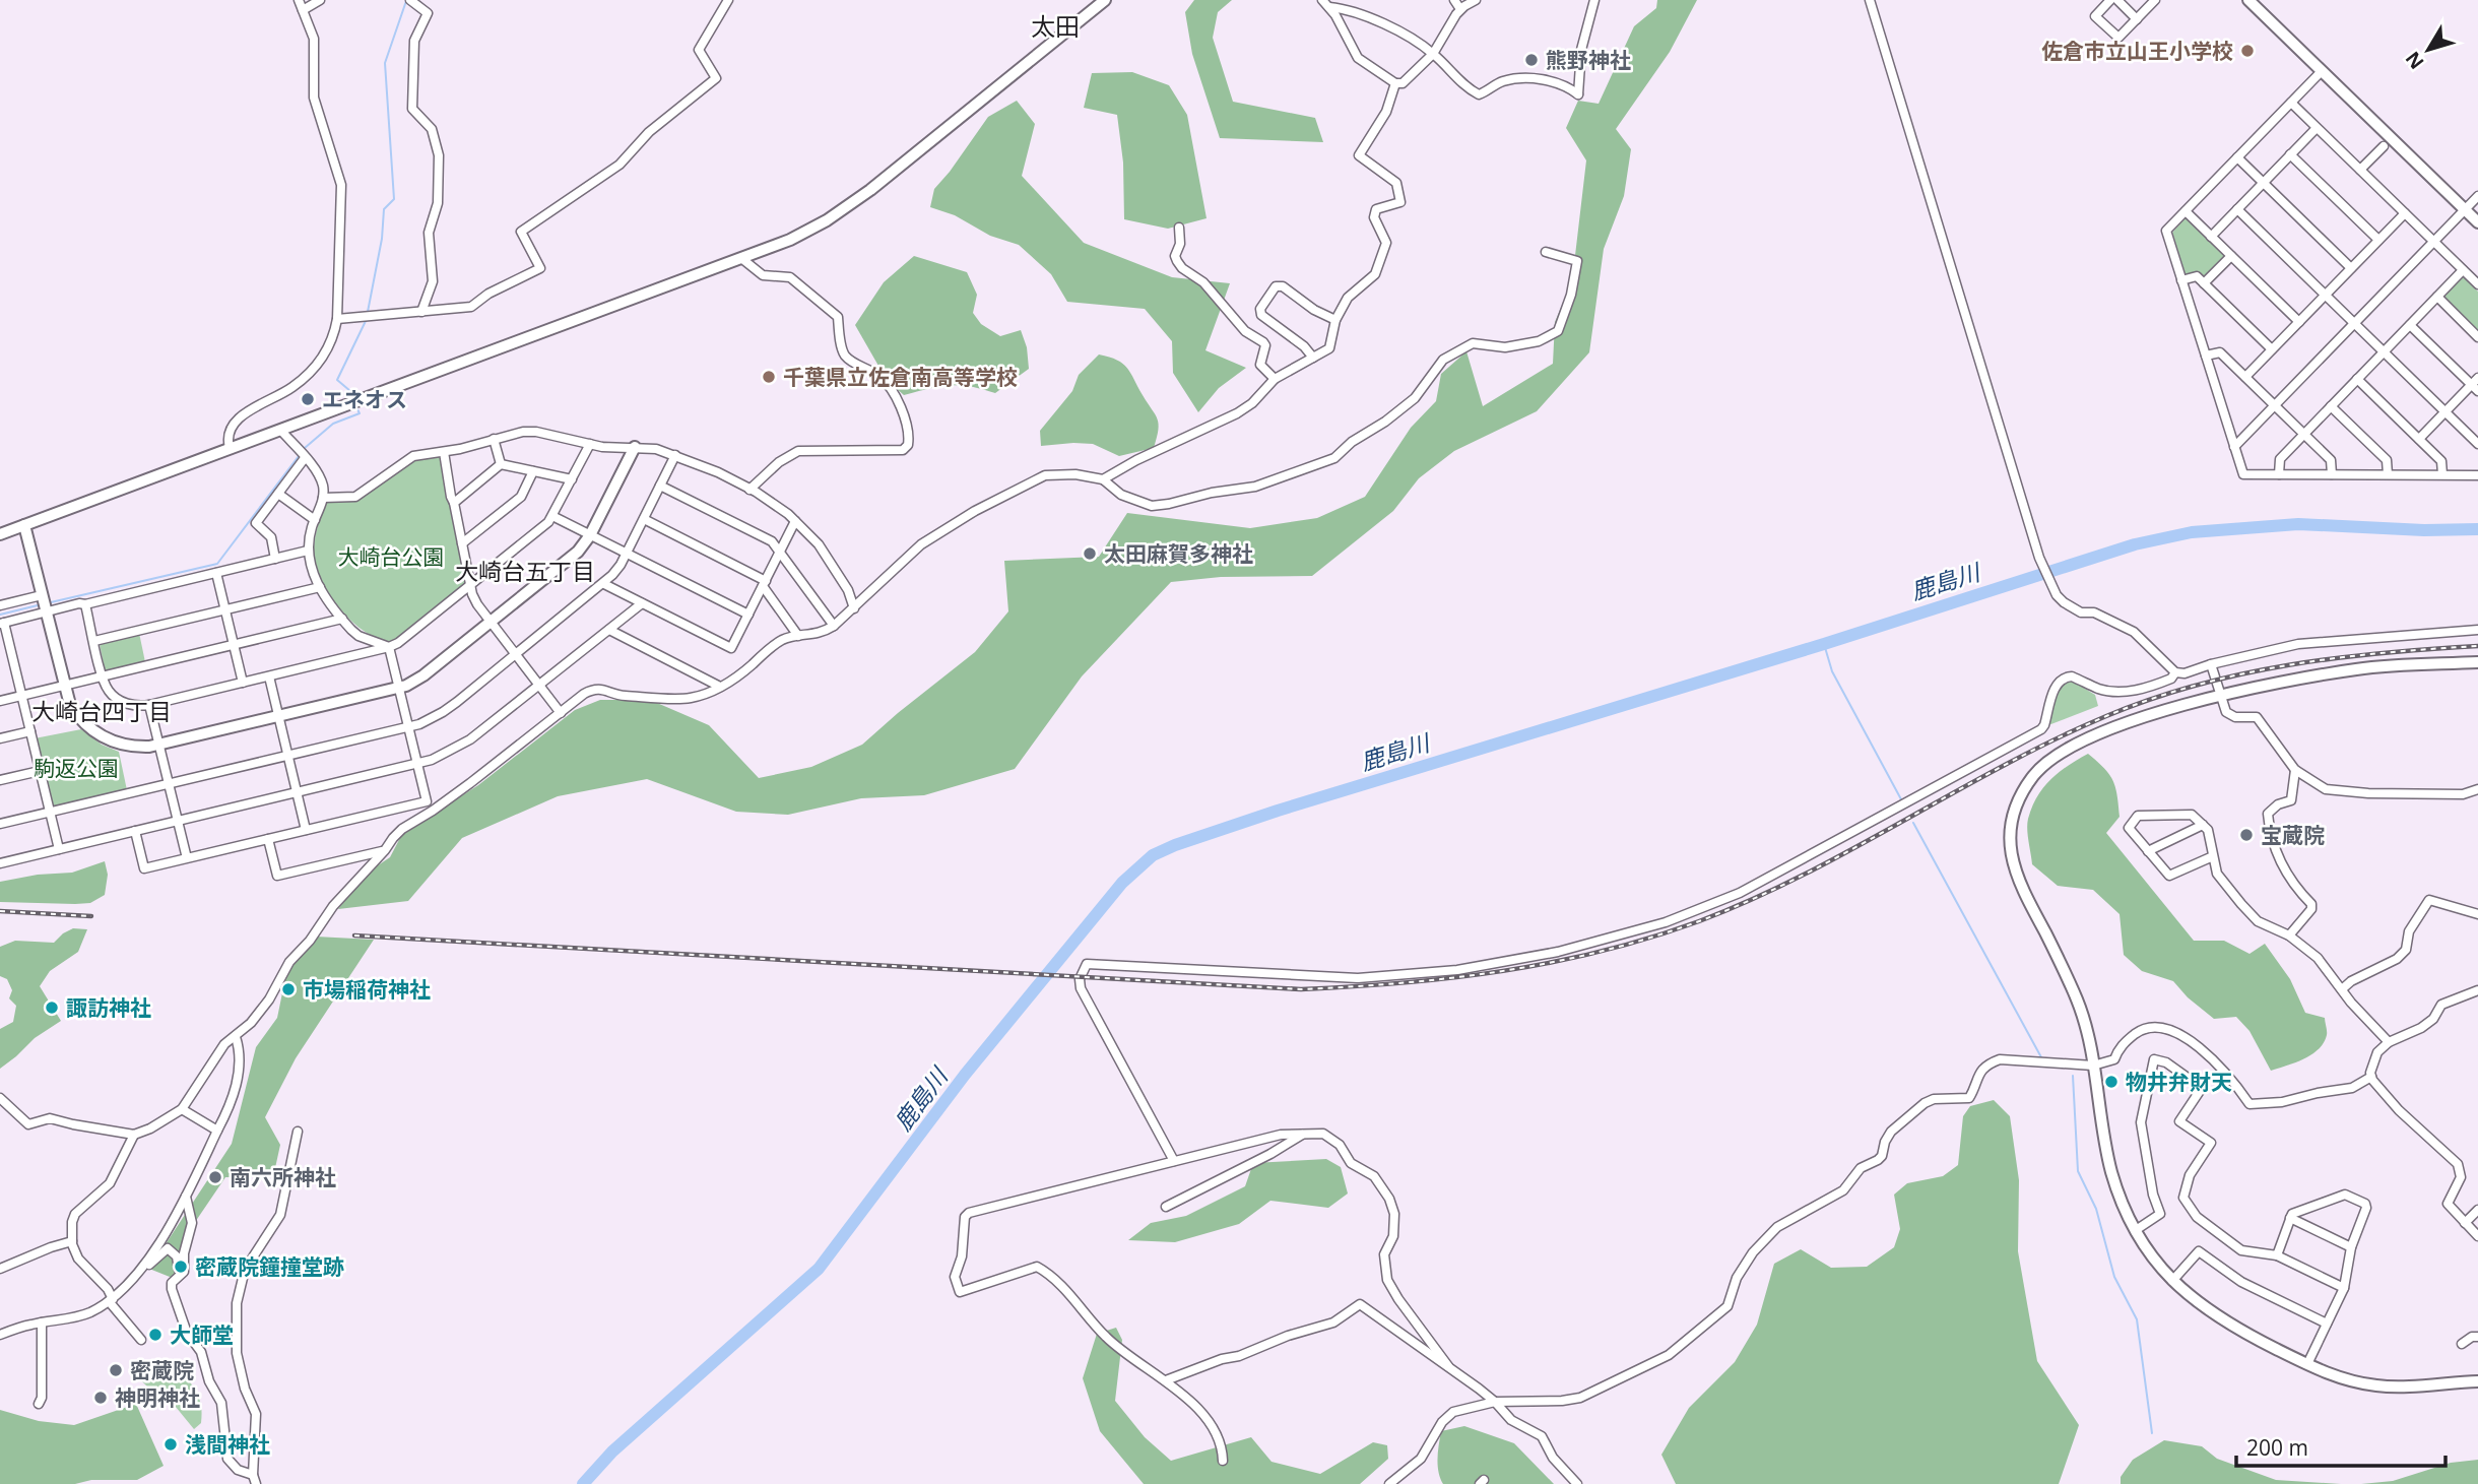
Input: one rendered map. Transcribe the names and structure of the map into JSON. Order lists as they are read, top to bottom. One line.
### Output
{"districts":["太田","大崎台五丁目","大崎台四丁目"],"water":["鹿島川"],"parks":["大崎台公園","駒返公園"],"places":["佐倉市立山王小学校","熊野神社","千葉県立佐倉南高等学校","エネオス","太田麻賀多神社","宝蔵院","市場稲荷神社","諏訪神社","物井弁財天","南六所神社","密蔵院鐘撞堂跡","大師堂","密蔵院","神明神社","浅間神社"],"scale_bar":"200 m","north":"bottom left"}
